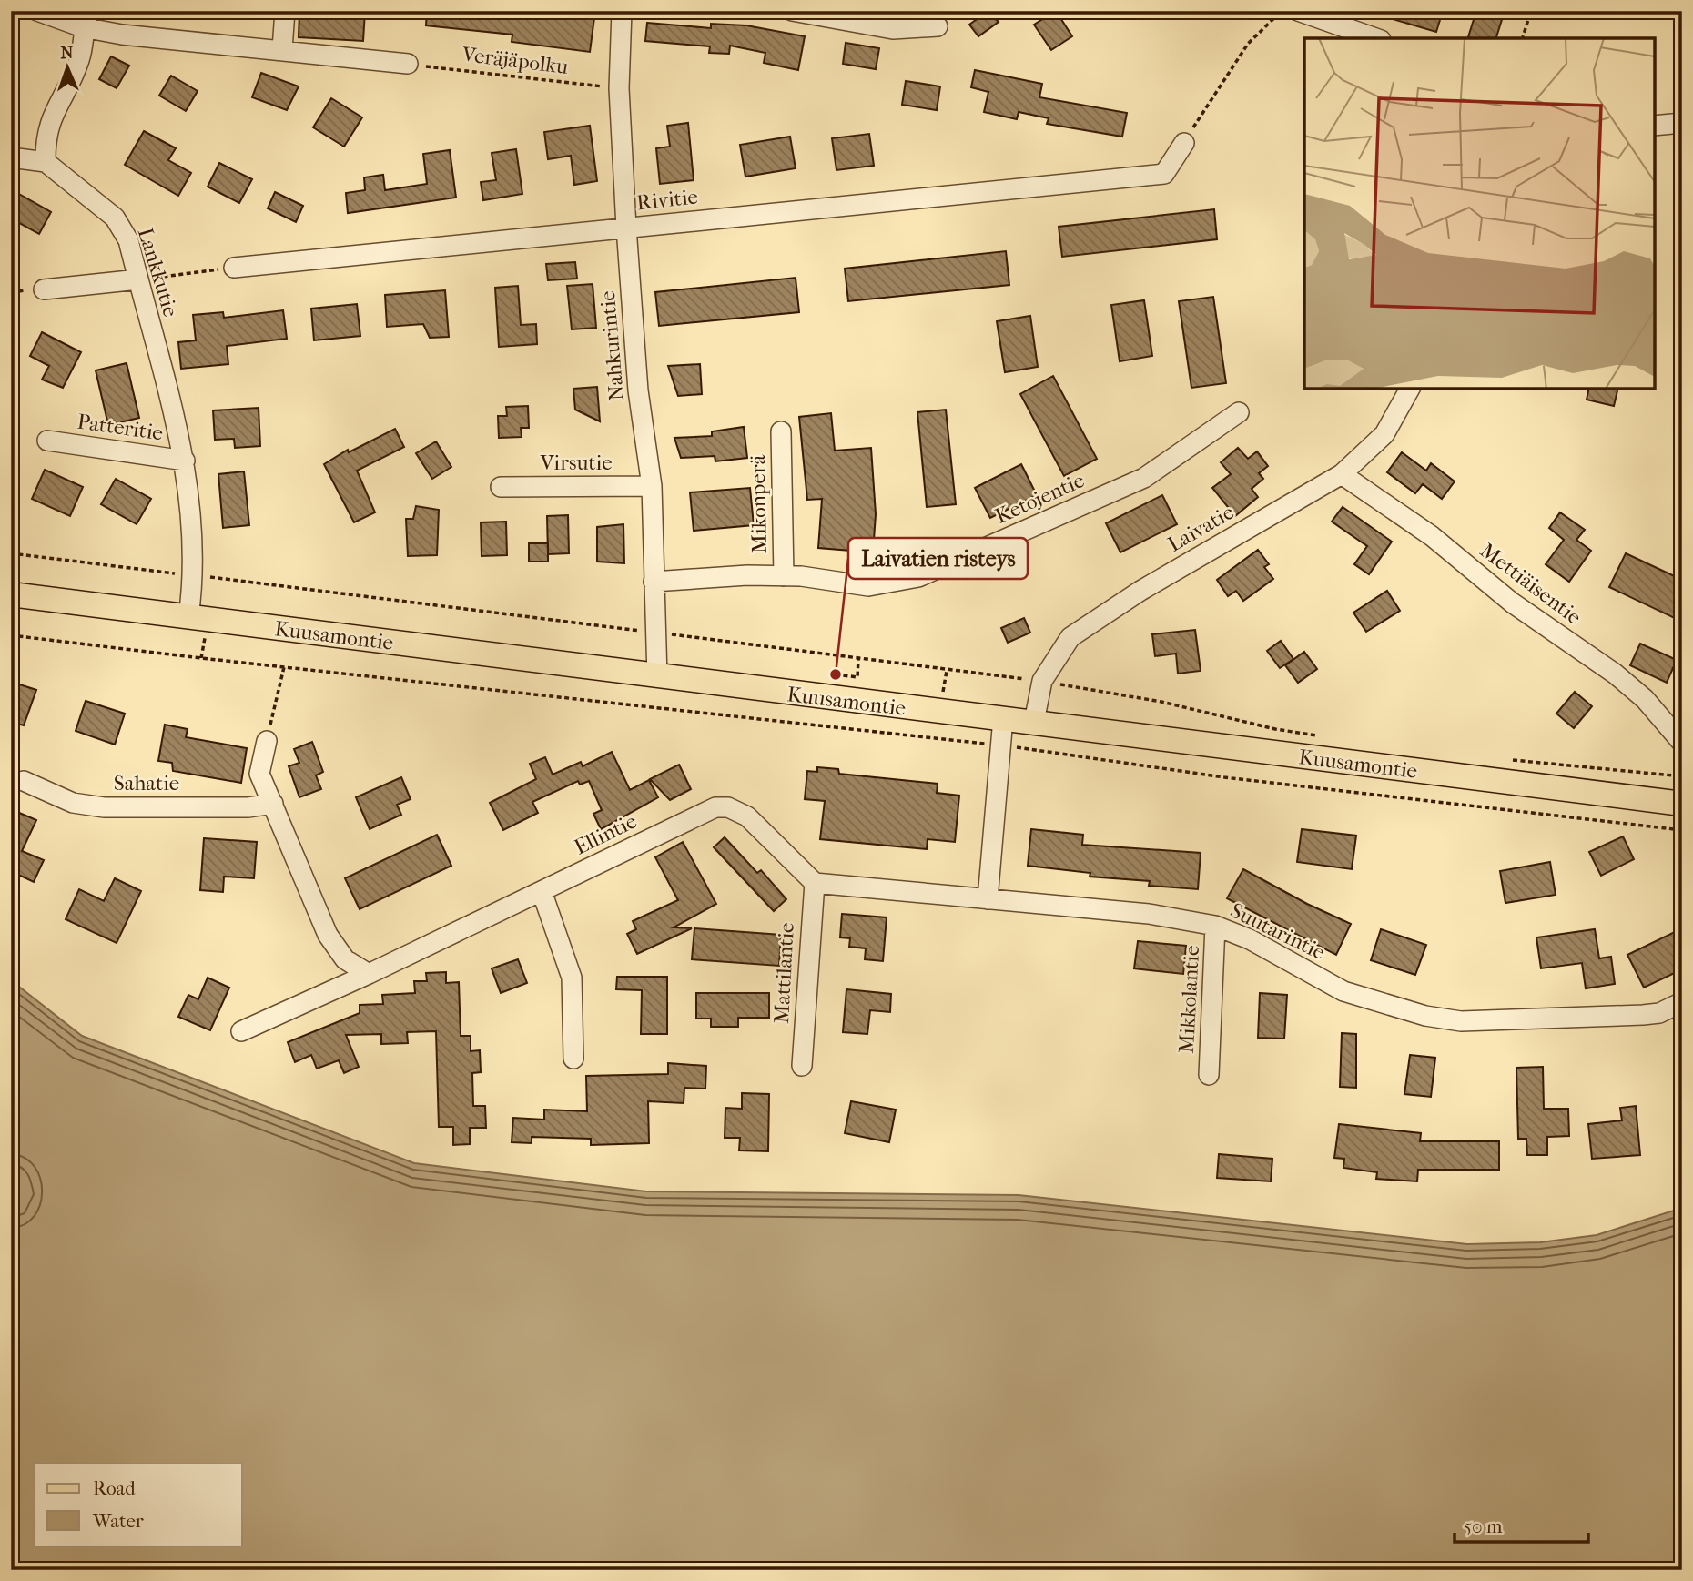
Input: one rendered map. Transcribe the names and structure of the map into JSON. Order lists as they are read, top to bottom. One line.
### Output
{"streets":{"main road":["Kuusamontie"],"street":["Rivitie","Lankkutie","Nahkurintie","Patteritie","Virsutie","Ketojentie","Mikonperä","Laivatie","Mettiäisentie","Sahatie","Ellintie","Suutarintie","Mattilantie","Mikkolantie"],"path":["Veräjäpolku"]},"crossings":[["Veräjäpolku","Nahkurintie"],["Rivitie","Nahkurintie"],["Lankkutie","Patteritie"],["Lankkutie","Kuusamontie"],["Nahkurintie","Virsutie"],["Nahkurintie","Ketojentie"],["Nahkurintie","Kuusamontie"],["Ketojentie","Mikonperä"],["Laivatie","Mettiäisentie"],["Laivatie","Kuusamontie"],["Ellintie","Mattilantie"],["Suutarintie","Mikkolantie"]],"places":["Laivatien risteys"],"legend":["Road","Water"],"scale_bar":"50 m","north":"top"}
